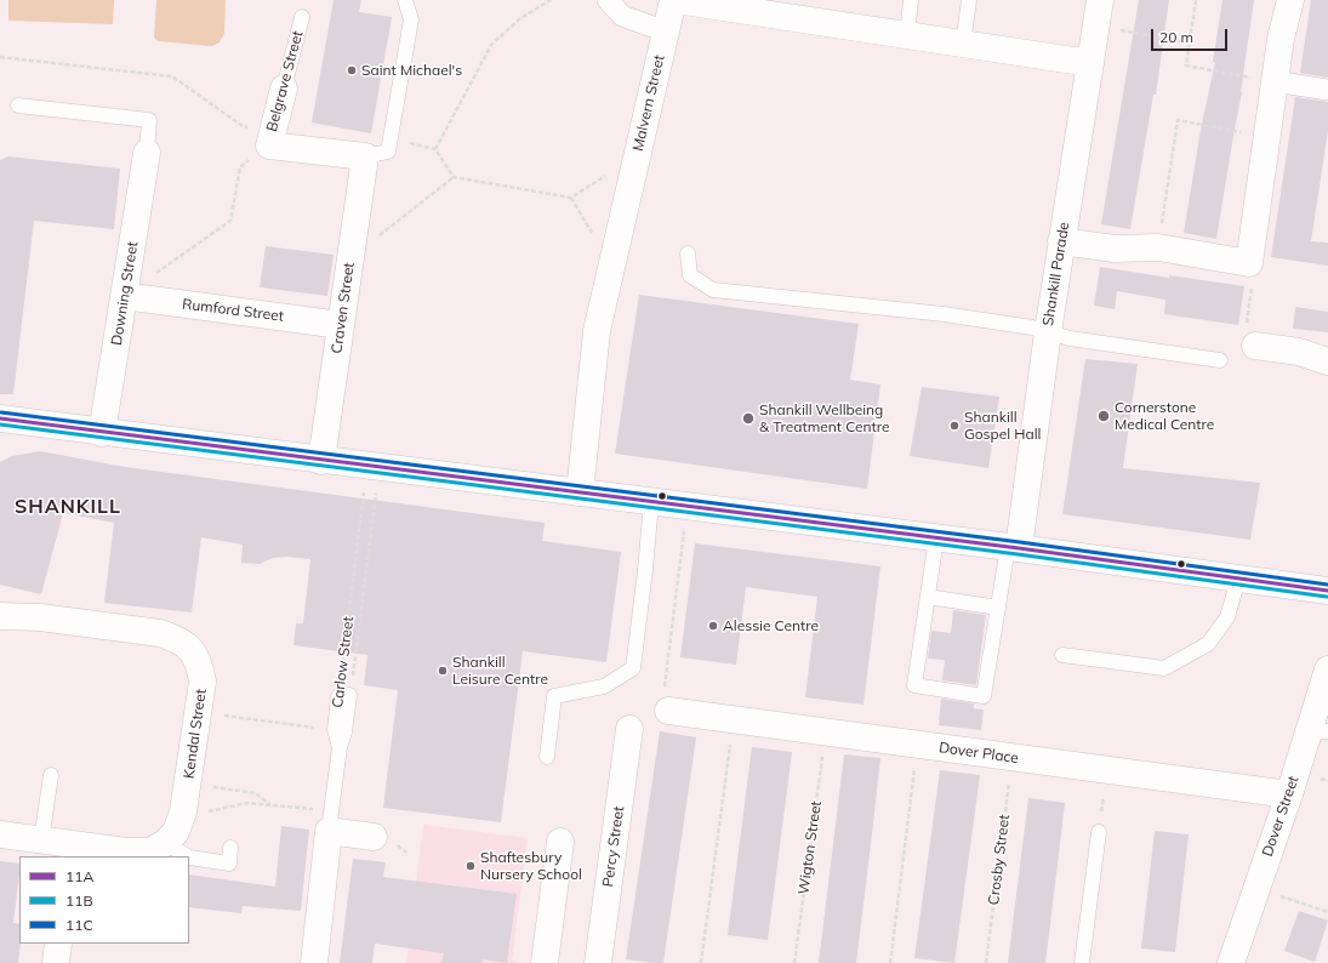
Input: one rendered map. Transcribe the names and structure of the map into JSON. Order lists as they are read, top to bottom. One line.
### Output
{"streets":{"street":["Belgrave Street","Malvern Street","Shankill Parade","Downing Street","Craven Street","Rumford Street","Carlow Street","Kendal Street","Dover Place","Dover Street","Percy Street"],"path":["Wigton Street","Crosby Street"]},"crossings":[["Downing Street","Rumford Street"],["Craven Street","Rumford Street"],["Dover Place","Dover Street"],["Dover Place","Wigton Street"],["Dover Place","Crosby Street"]],"districts":["SHANKILL"],"places":["Saint Michael's","Cornerstone Medical Centre","Shankill Wellbeing & Treatment Centre","Shankill Gospel Hall","Alessie Centre","Shankill Leisure Centre","Shaftesbury Nursery School"],"lines":["transit line 11C","transit line 11A","transit line 11B"],"legend":["11A","11B","11C"],"scale_bar":"20 m"}
